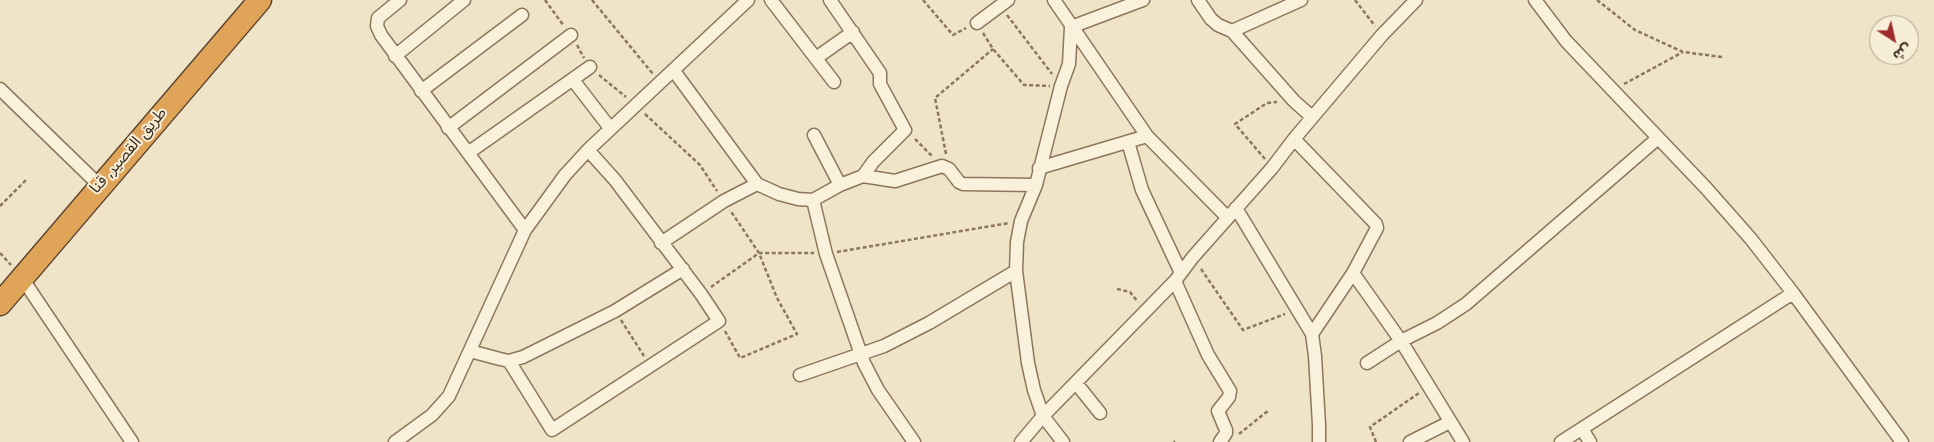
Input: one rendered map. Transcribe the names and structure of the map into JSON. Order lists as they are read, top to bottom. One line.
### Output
{"streets":{"highway":["طريق القصير, قنا"]},"north":"bottom right"}
